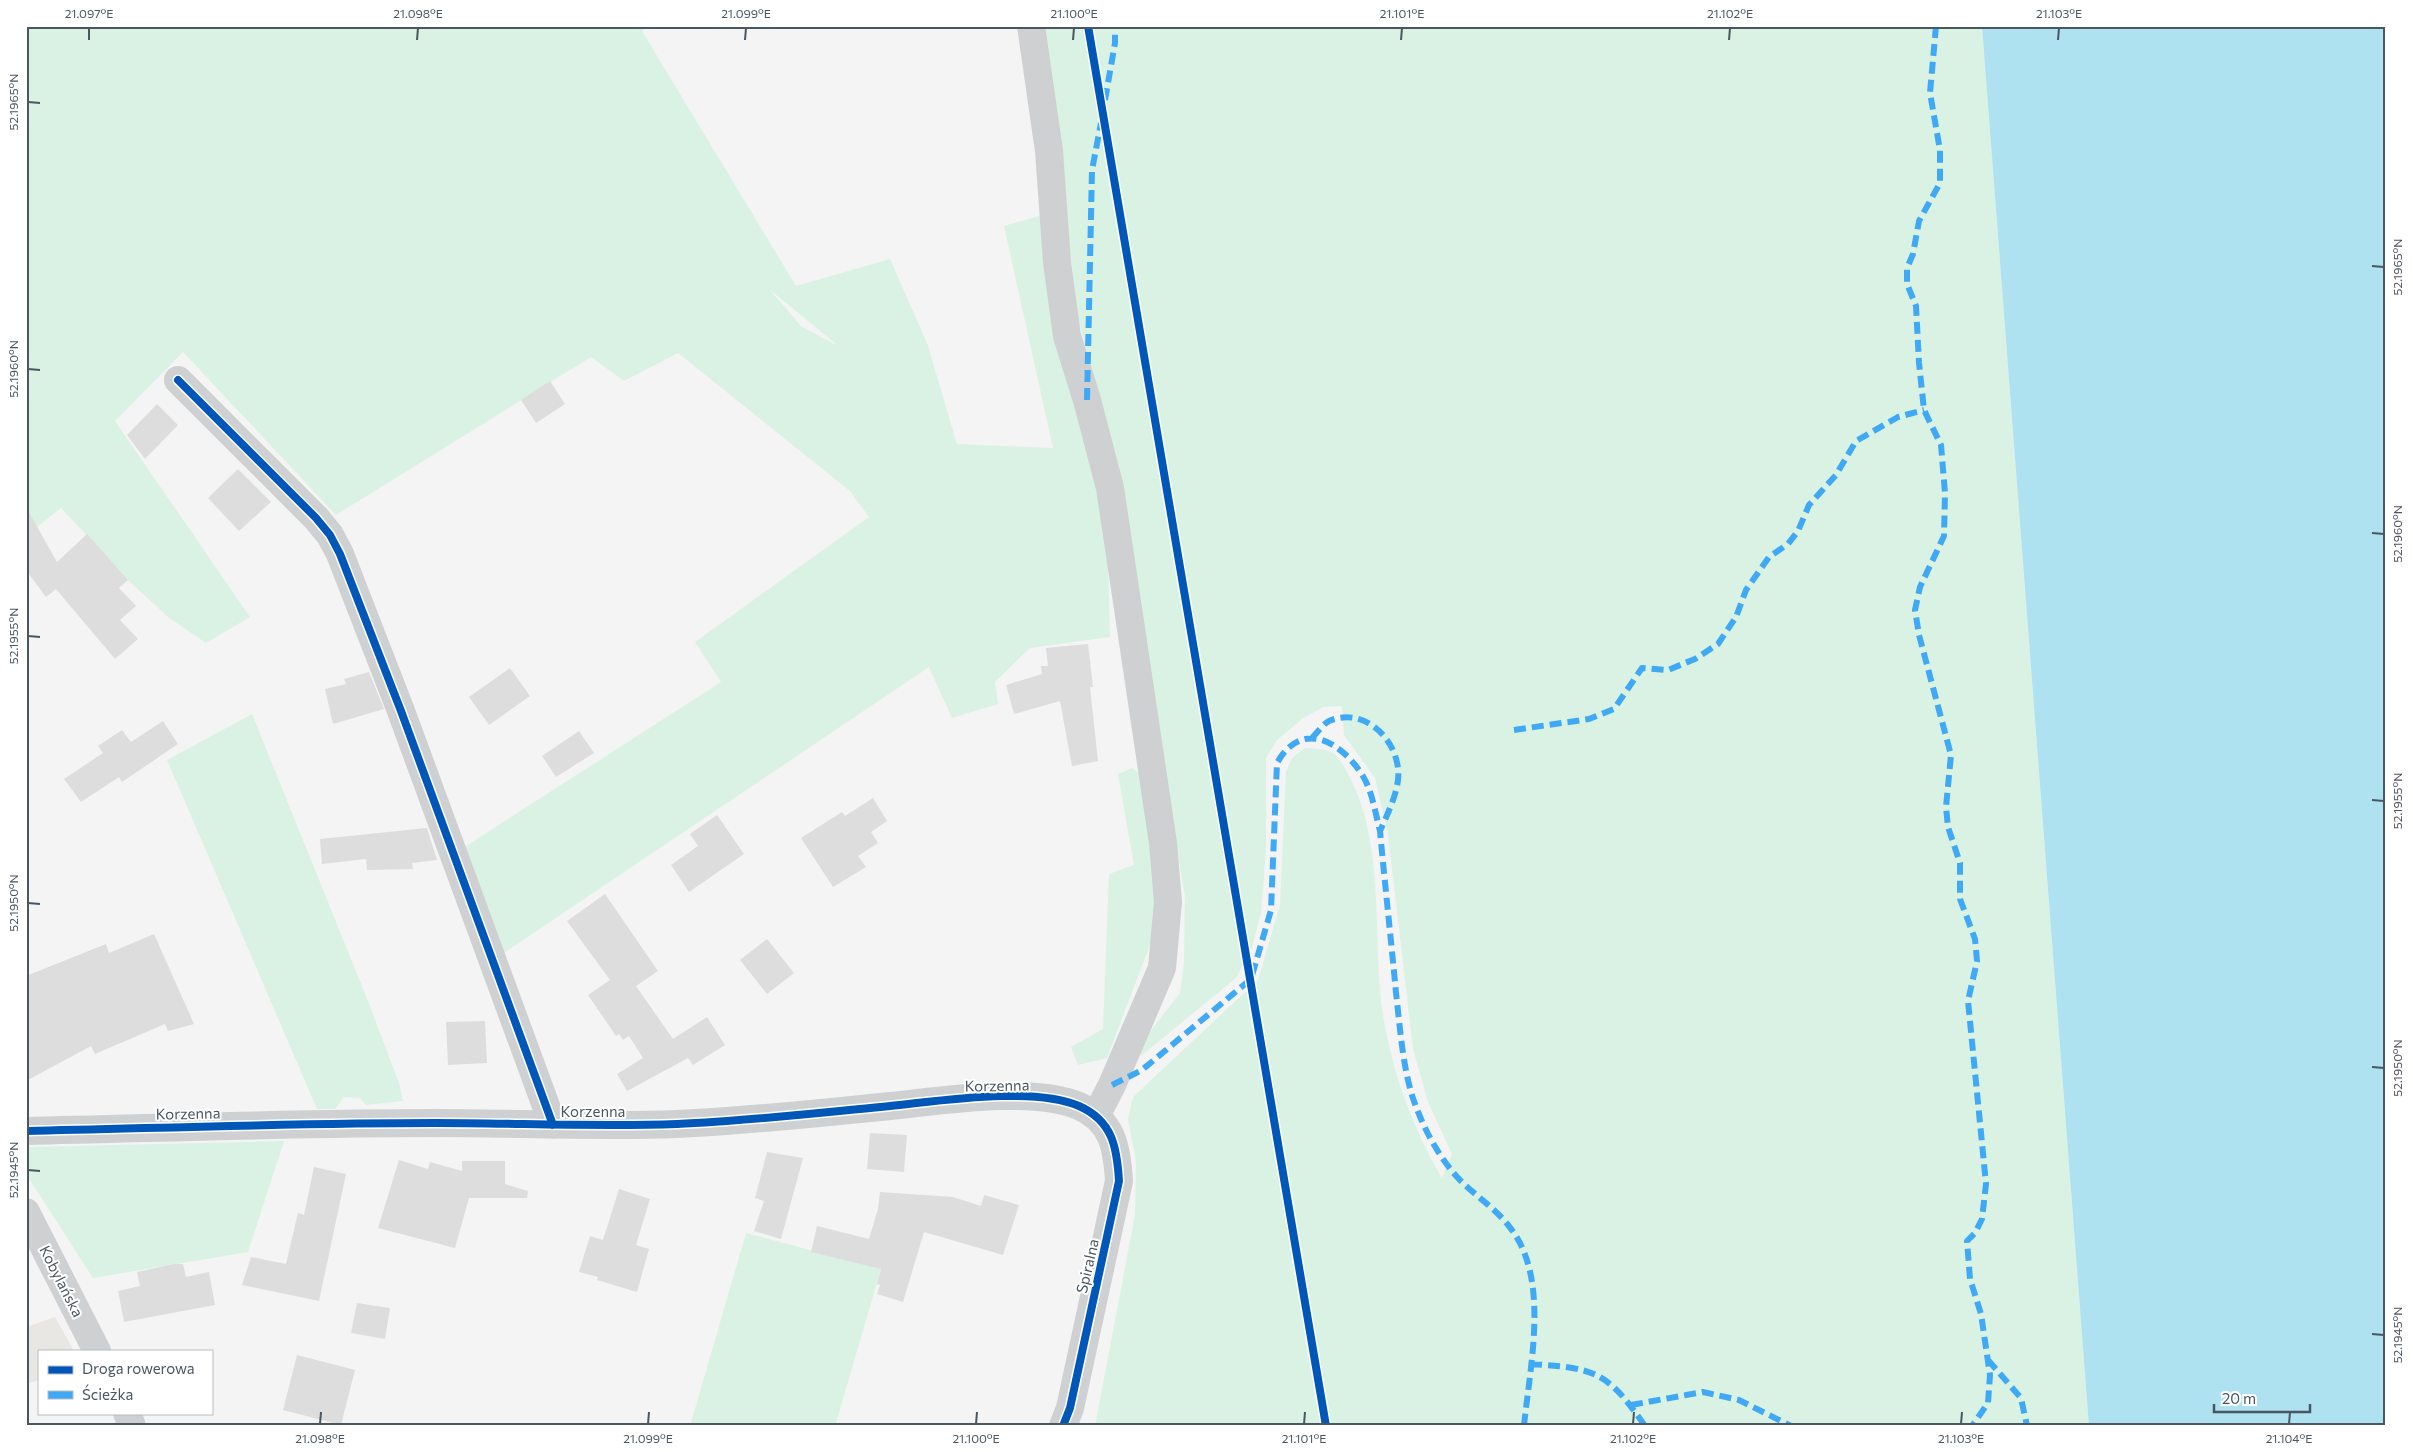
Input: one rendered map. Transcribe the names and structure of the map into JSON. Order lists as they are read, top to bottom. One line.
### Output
{"streets":{"street":["Korzenna","Spiralna","Kobylańska"]},"crossings":[["Korzenna","Spiralna"]],"legend":["Droga rowerowa","Ścieżka"],"scale_bar":"20 m","coordinates":["21.097°E","21.098°E","21.099°E","21.100°E","21.101°E","21.102°E","21.103°E","52.1965°N","52.1960°N","52.1955°N","52.1950°N","52.1945°N","21.104°E"]}
